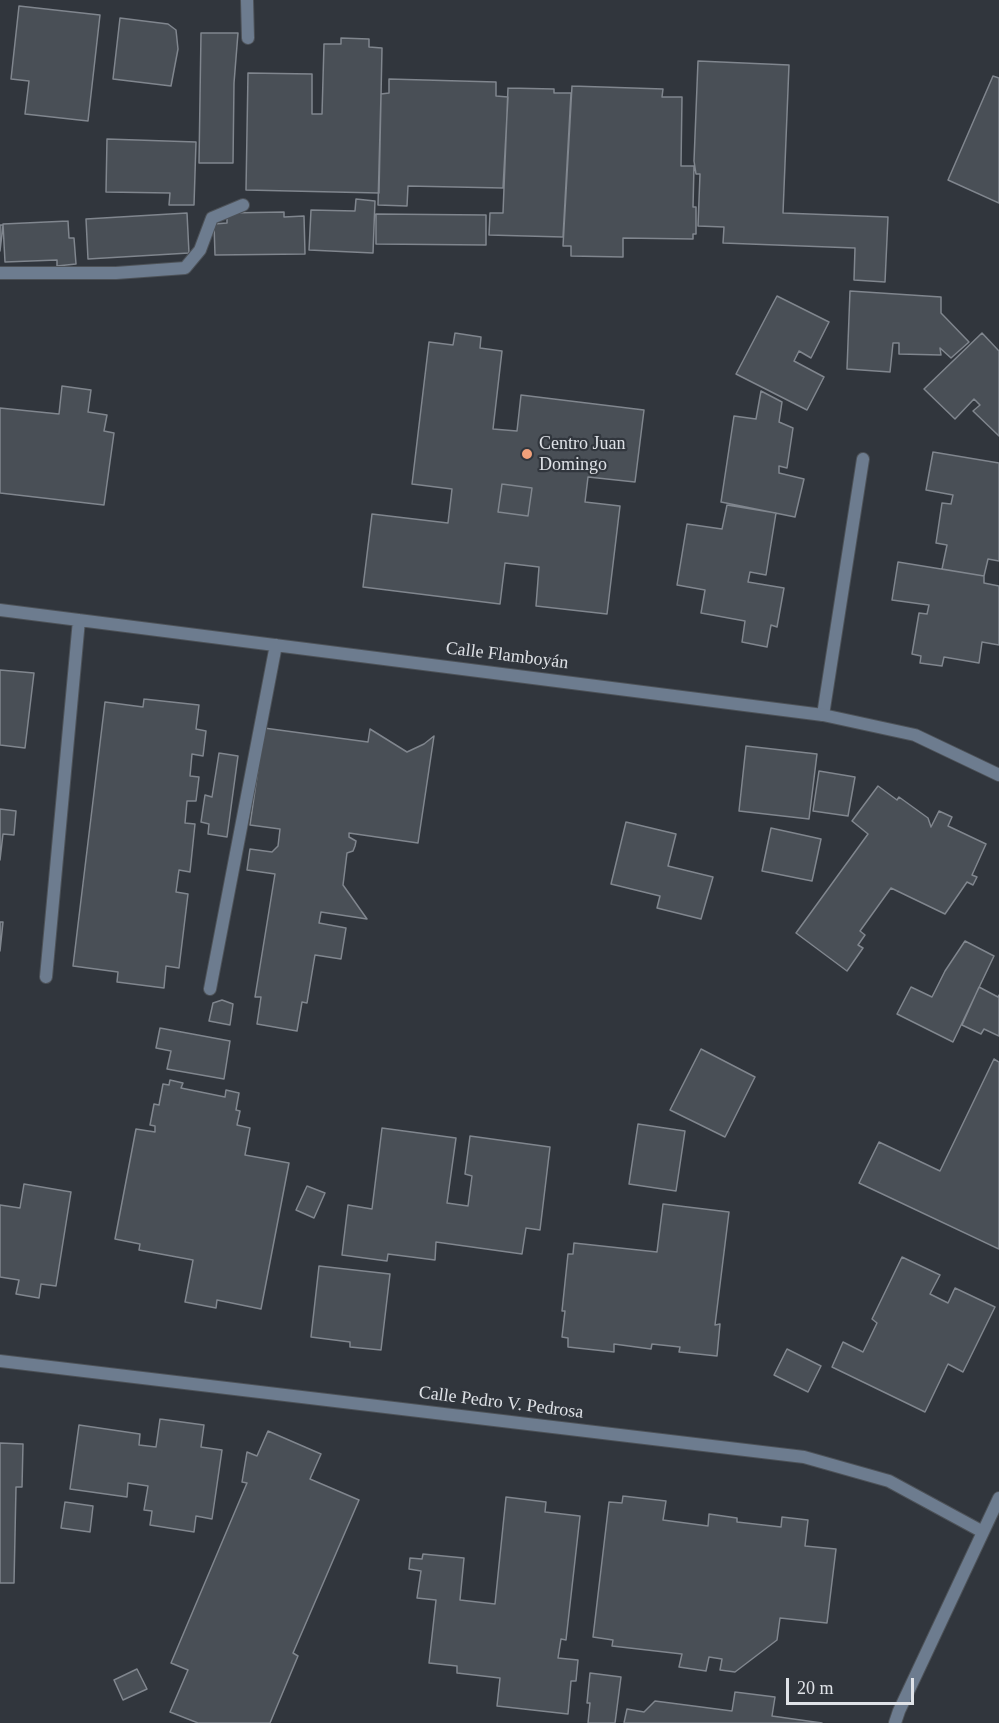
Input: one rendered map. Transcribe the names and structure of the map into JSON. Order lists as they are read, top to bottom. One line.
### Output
{"streets":{"street":["Calle Flamboyán","Calle Pedro V. Pedrosa"]},"places":["Centro Juan Domingo"],"scale_bar":"20 m"}
